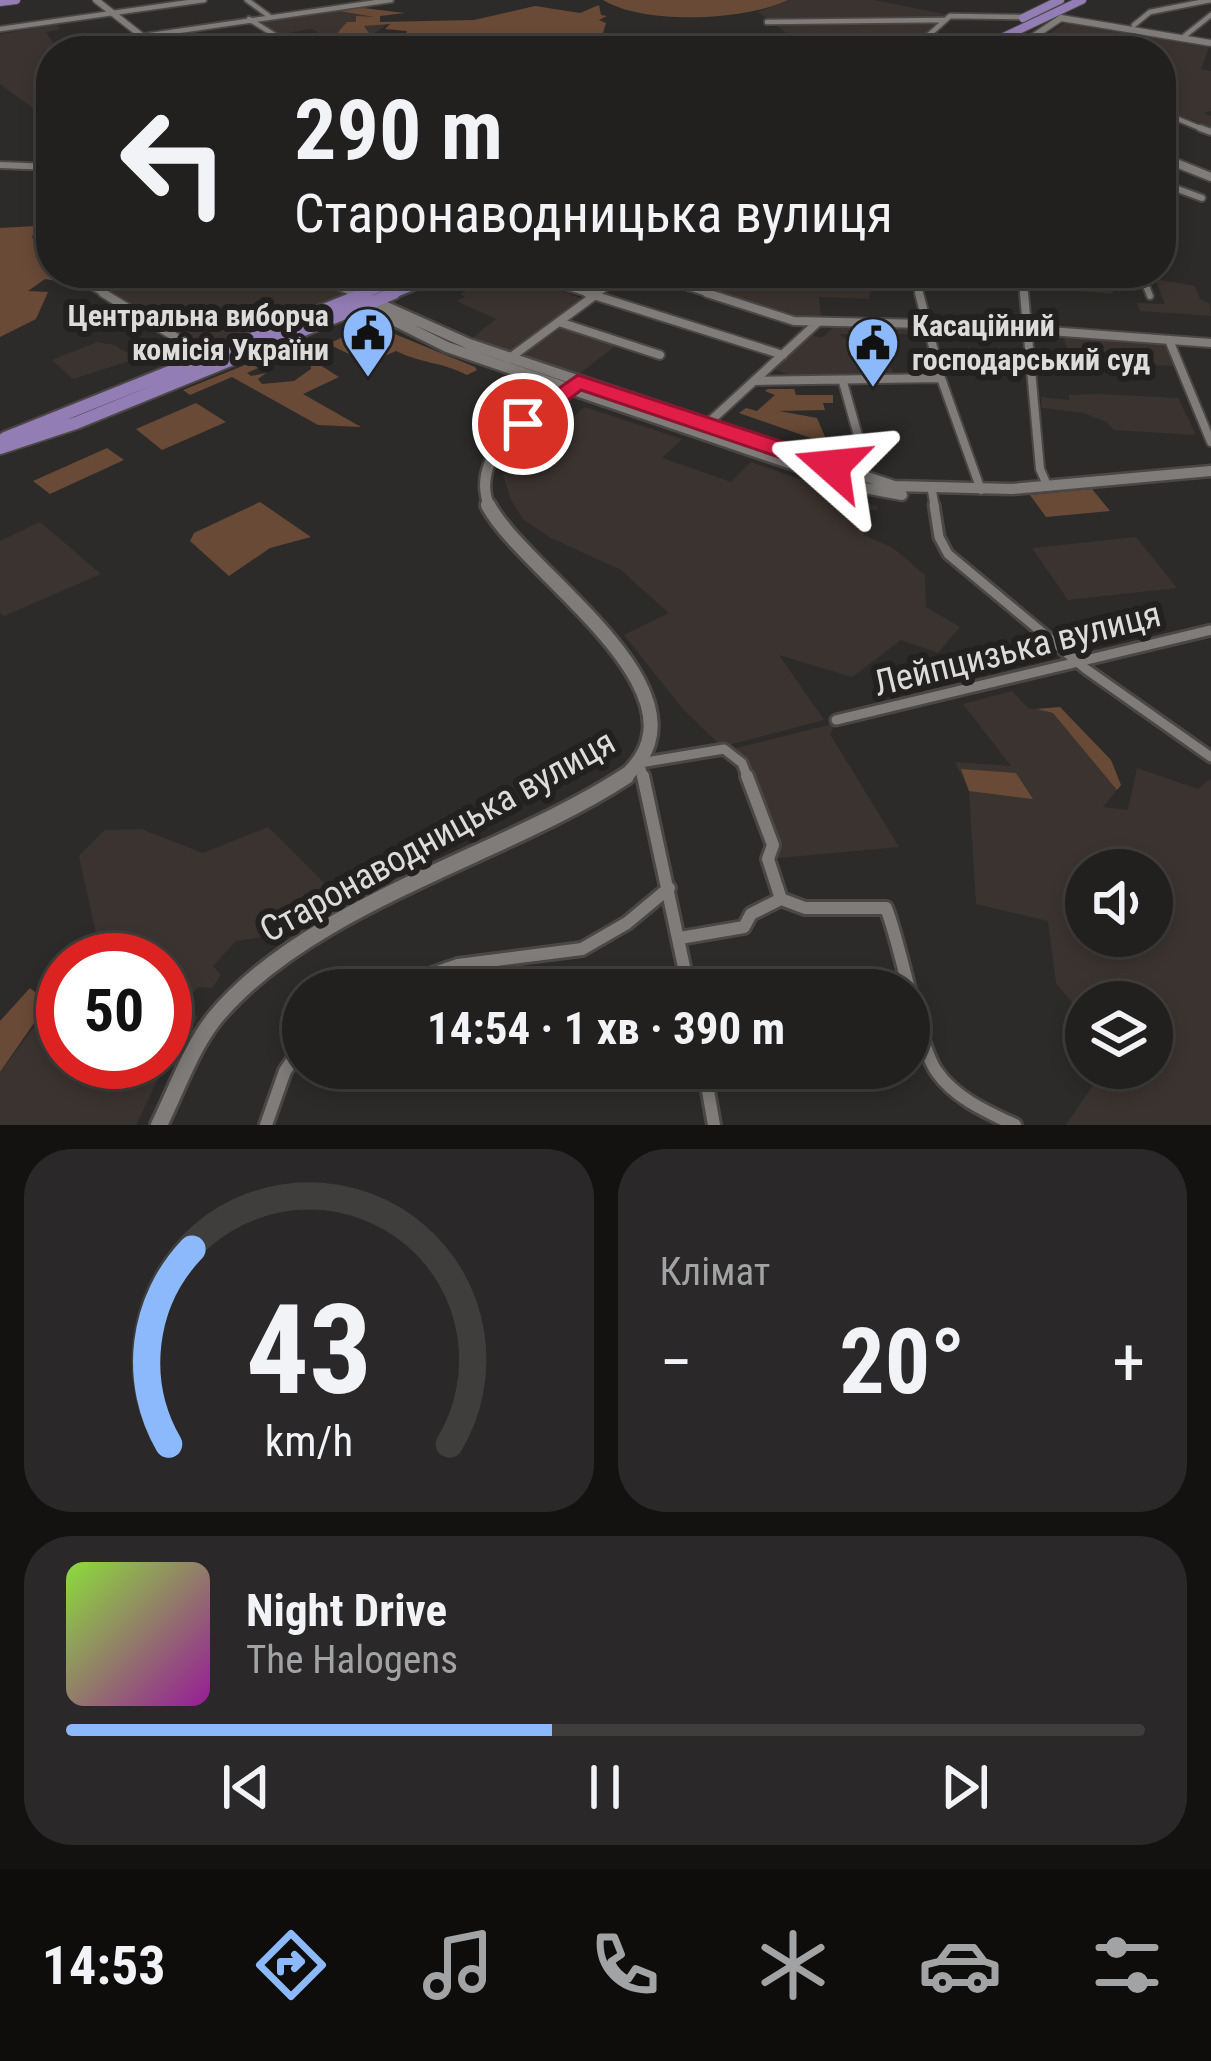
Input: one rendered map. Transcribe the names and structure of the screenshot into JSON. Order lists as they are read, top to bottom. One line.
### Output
{"streets":{"main road":["Старонаводницька вулиця"],"street":["Лейпцизька вулиця"]},"places":{"public building":["Центральна виборча комісія України","Касаційний господарський суд"]},"page":{"turn":["290 m","Старонаводницька вулиця"],"limit":"50","trip":"14:54 · 1 хв · 390 m","tile":"Клімат","heat":["−","20°","+"],"song":["Night Drive","The Halogens"],"tabs":"14:53","gauge":["43","km/h"]}}
